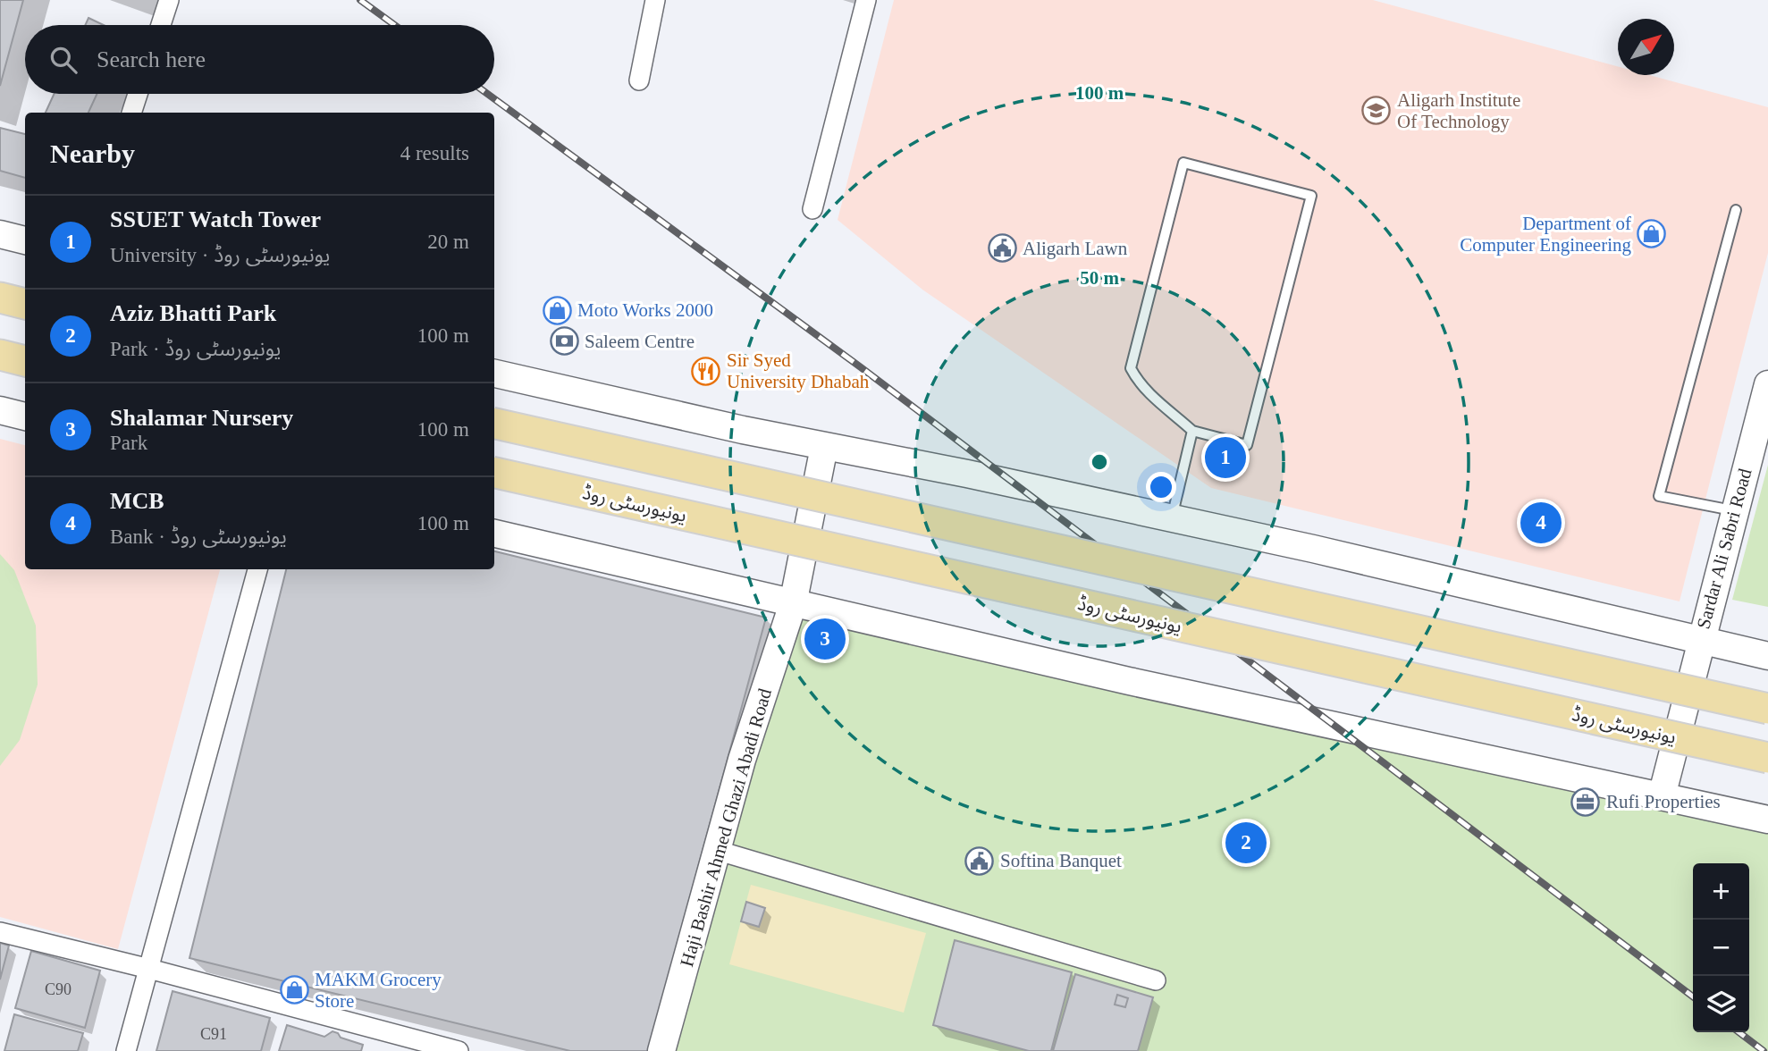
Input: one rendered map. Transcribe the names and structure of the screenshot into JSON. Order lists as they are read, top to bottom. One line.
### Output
{"streets":{"main road":["یونیورسٹی روڈ"],"street":["Sardar Ali Sabri Road","Haji Bashir Ahmed Ghazi Abadi Road"]},"places":{"school or university":["Aligarh Institute Of Technology"],"shop":["Department of Computer Engineering","Moto Works 2000","MAKM Grocery Store"],"public building":["Aligarh Lawn","Softina Banquet"],"bank":["Saleem Centre"],"restaurant":["Sir Syed University Dhabah"],"office":["Rufi Properties"]},"house_numbers":["C90","C91"],"north":"top right","page":{"search":"Search here","heading":["Nearby","4 results"],"list":[{"mark":"1","name":"SSUET Watch Tower","note":"University · یونیورسٹی روڈ","value":"20 m"},{"mark":"2","name":"Aziz Bhatti Park","note":"Park · یونیورسٹی روڈ","value":"100 m"},{"mark":"3","name":"Shalamar Nursery","note":"Park","value":"100 m"},{"mark":"4","name":"MCB","note":"Bank · یونیورسٹی روڈ","value":"100 m"}],"pins":["1","4","3","2"],"map_buttons":["+","−"]},"rings":["100 m","50 m"]}
